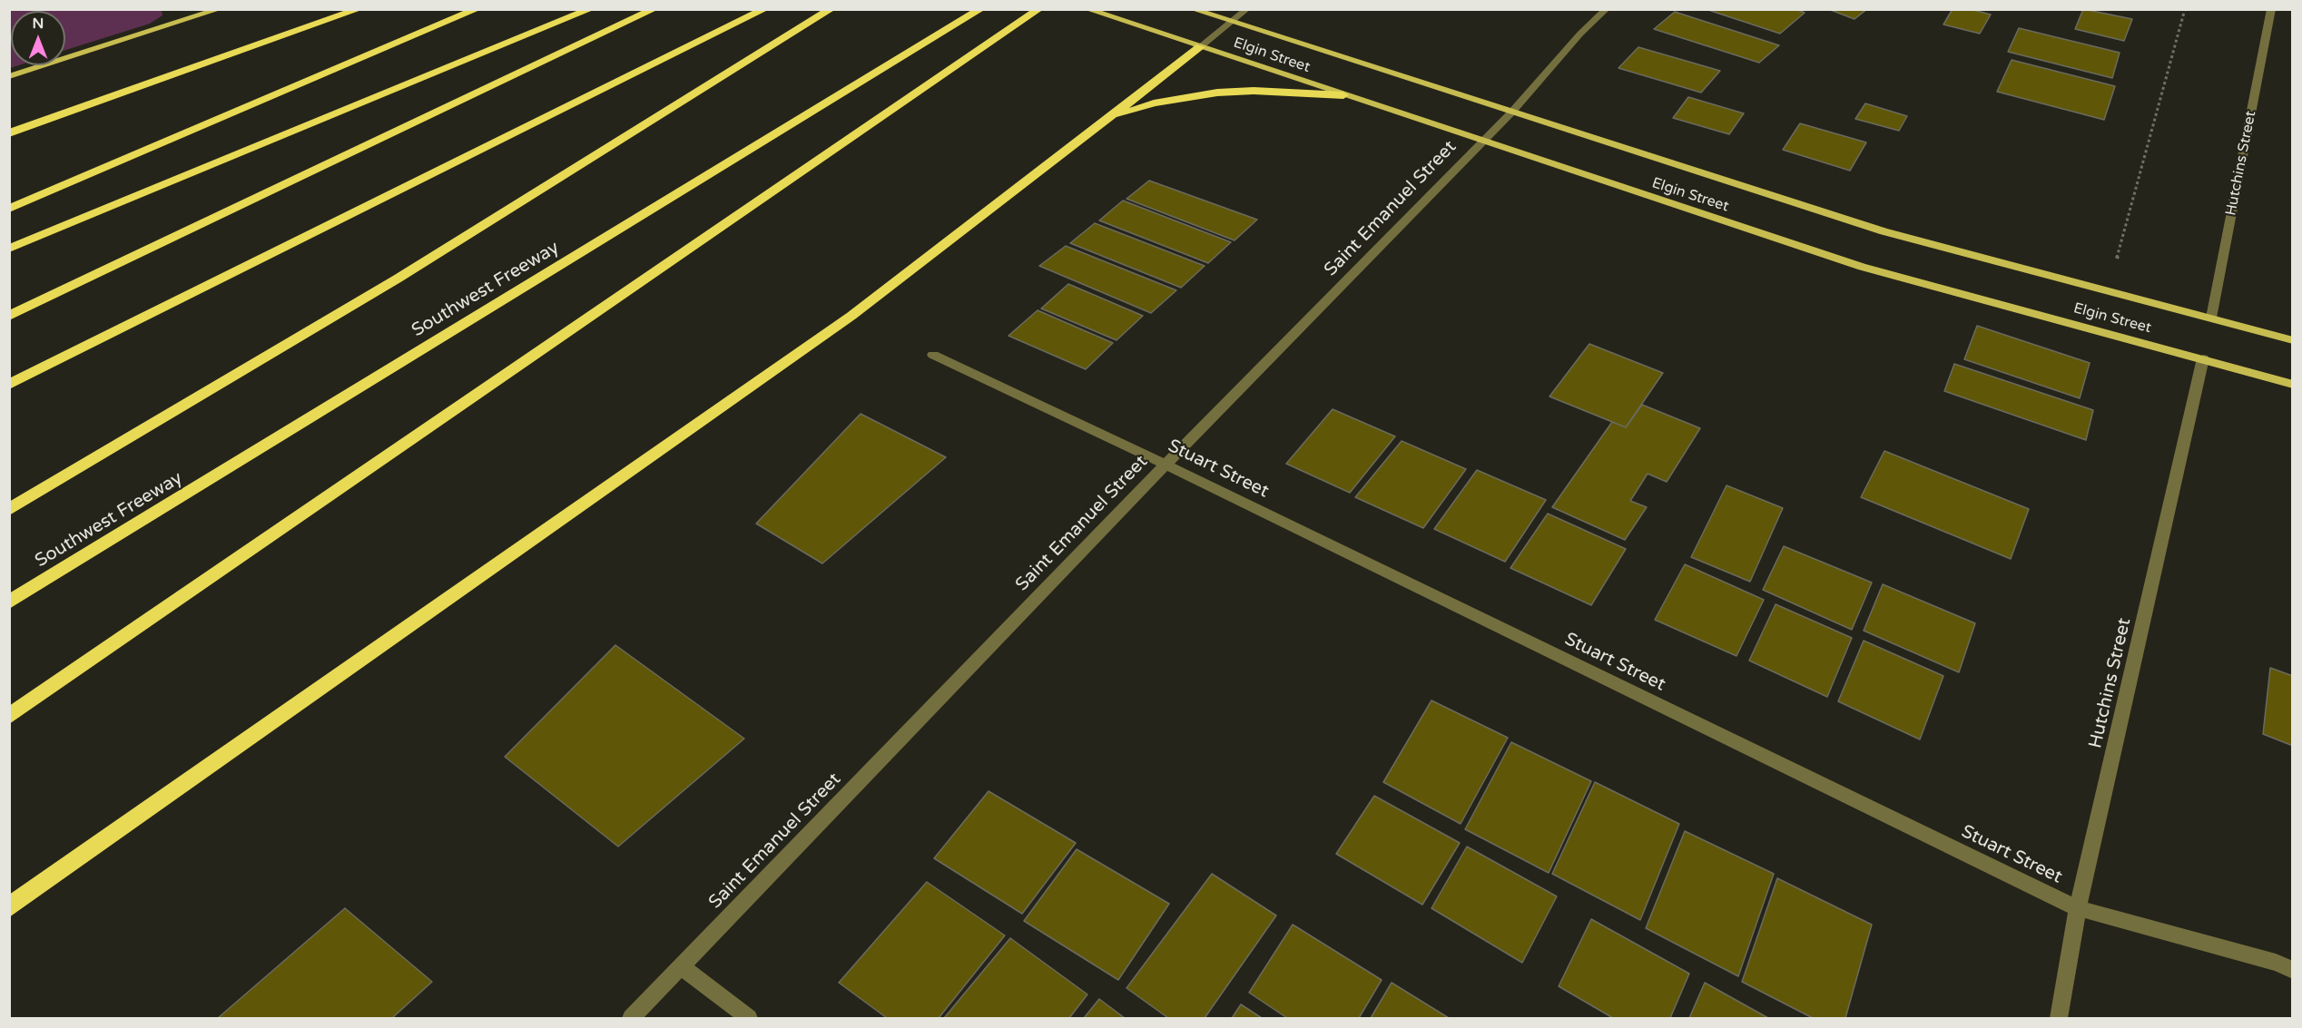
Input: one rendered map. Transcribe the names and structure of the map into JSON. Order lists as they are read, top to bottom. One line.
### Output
{"streets":{"highway":["Southwest Freeway"],"main road":["Elgin Street"],"street":["Hutchins Street","Saint Emanuel Street","Stuart Street"]},"crossings":[["Elgin Street","Hutchins Street"],["Elgin Street","Saint Emanuel Street"],["Hutchins Street","Stuart Street"],["Saint Emanuel Street","Stuart Street"]],"north":"top"}
